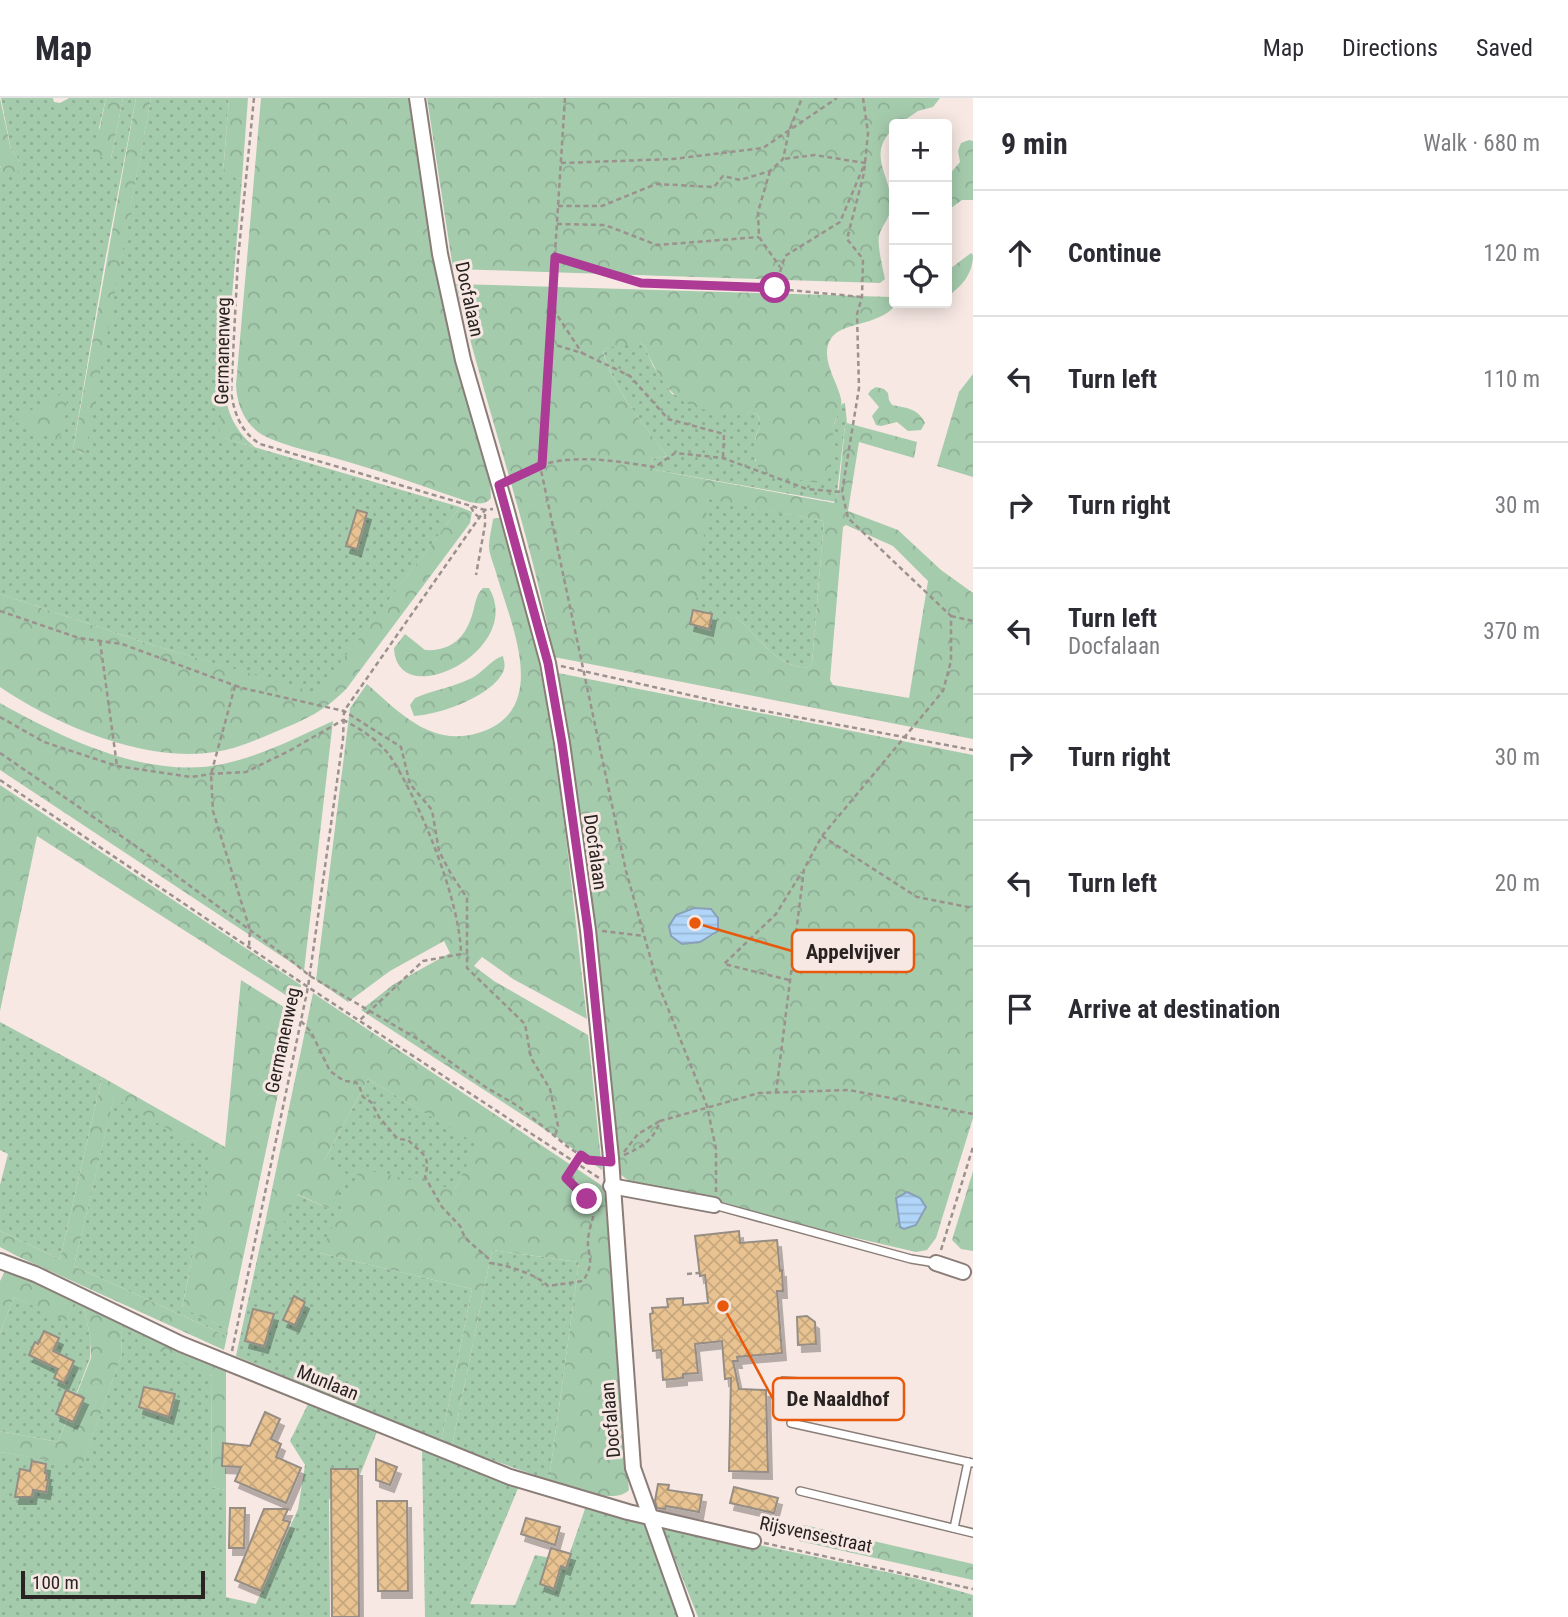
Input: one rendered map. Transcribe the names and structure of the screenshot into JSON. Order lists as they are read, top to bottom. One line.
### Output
{"streets":{"street":["Docfalaan","Munlaan","Rijsvensestraat"],"path":["Germanenweg"]},"crossings":[["Docfalaan","Munlaan"],["Docfalaan","Rijsvensestraat"],["Germanenweg","Munlaan"],["Munlaan","Rijsvensestraat"]],"places":["Appelvijver","De Naaldhof"],"scale_bar":"100 m","page":{"header":"Map","nav":["Map","Directions","Saved"],"heading":["9 min","Walk · 680 m"],"map_buttons":["+","−"],"list":[["Continue","120 m"],["Turn left","110 m"],["Turn right","30 m"],["Turn left","Docfalaan","370 m"],["Turn right","30 m"],["Turn left","20 m"],"Arrive at destination"],"scale":"100 m"}}
